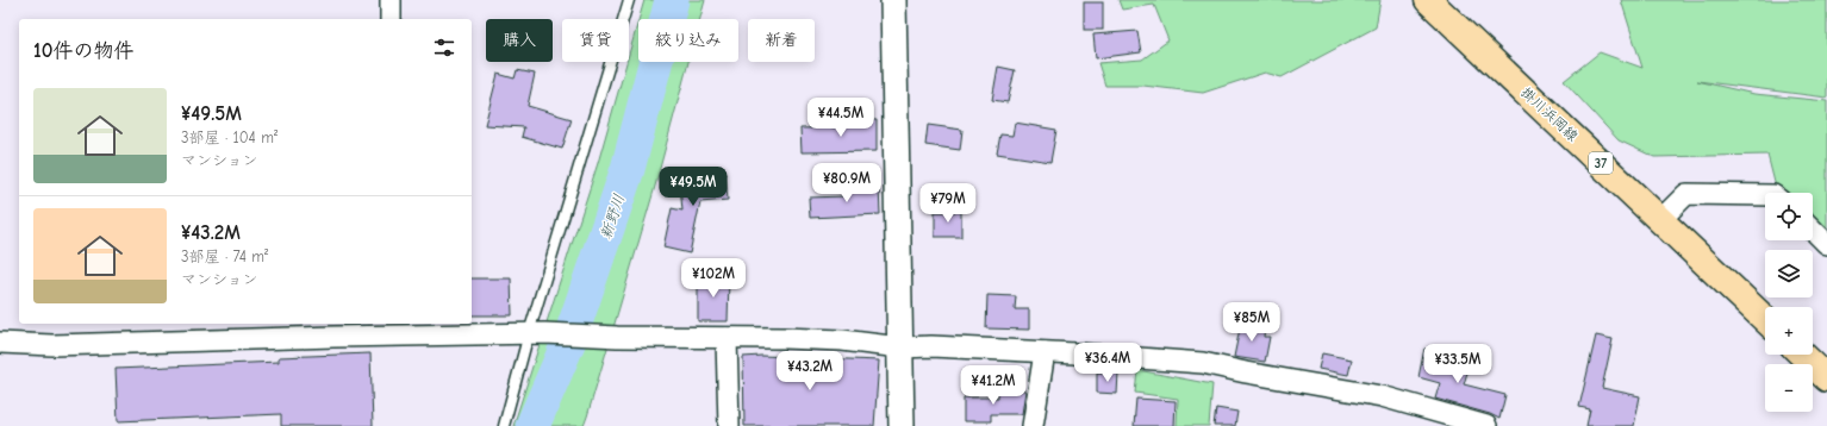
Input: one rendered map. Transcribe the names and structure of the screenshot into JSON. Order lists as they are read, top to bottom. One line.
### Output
{"streets":{"main road":["掛川浜岡線","37"]},"water":["新野川"],"page":{"chip":["購入","賃貸","絞り込み","新着"],"heading":"10件の物件","list":[{"name":"¥49.5M","note":"3部屋 · 104 m² · マンション"},{"name":"¥43.2M","note":"3部屋 · 74 m² · マンション"}],"price":["¥44.5M","¥80.9M","¥49.5M","¥79M","¥102M","¥85M","¥36.4M","¥33.5M","¥43.2M","¥41.2M"],"map_buttons":["+","−"]}}
